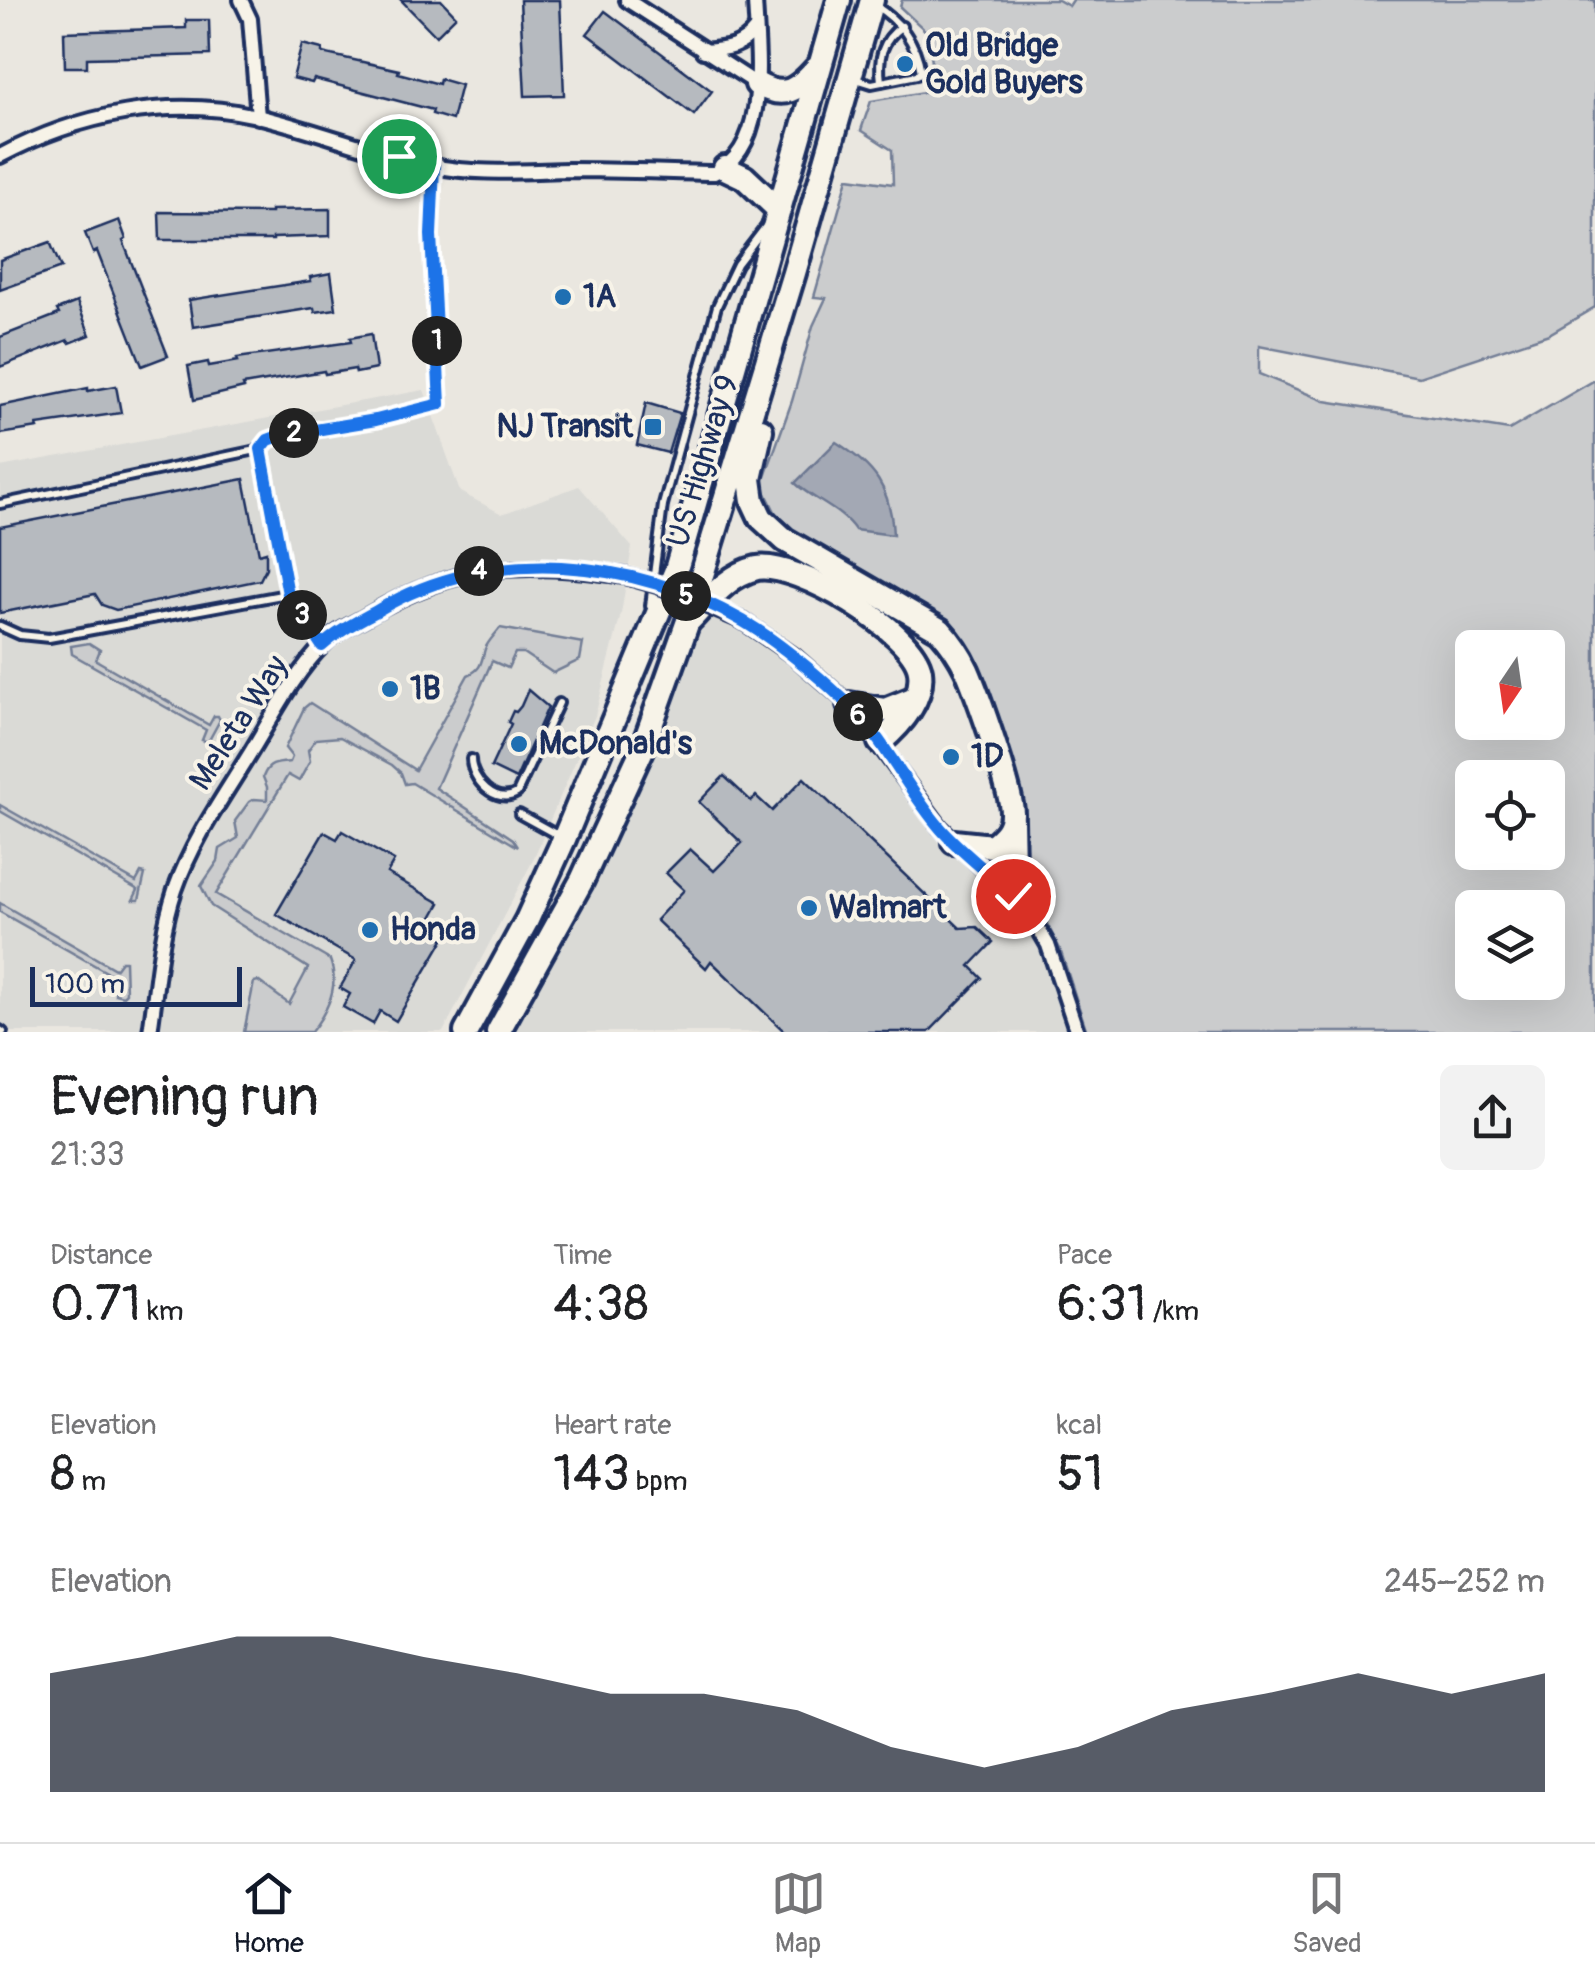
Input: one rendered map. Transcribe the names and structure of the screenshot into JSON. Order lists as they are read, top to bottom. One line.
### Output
{"streets":{"highway":["US Highway 9"],"street":["Meleta Way"]},"places":{"other":["Old Bridge Gold Buyers","1A","1B","McDonald's","1D","Walmart","Honda"],"transit":["NJ Transit"]},"scale_bar":"100 m","north":"bottom","page":{"pins":["1","2","4","5","3","6"],"scale":"100 m","heading":["Evening run","21:33"],"stats":[["Distance","0.71 km"],["Time","4:38"],["Pace","6:31 /km"],["Elevation","8 m"],["Heart rate","143 bpm"],["kcal","51"]],"chart":["Elevation","245–252 m"],"tabs":["Home","Map","Saved"]}}
